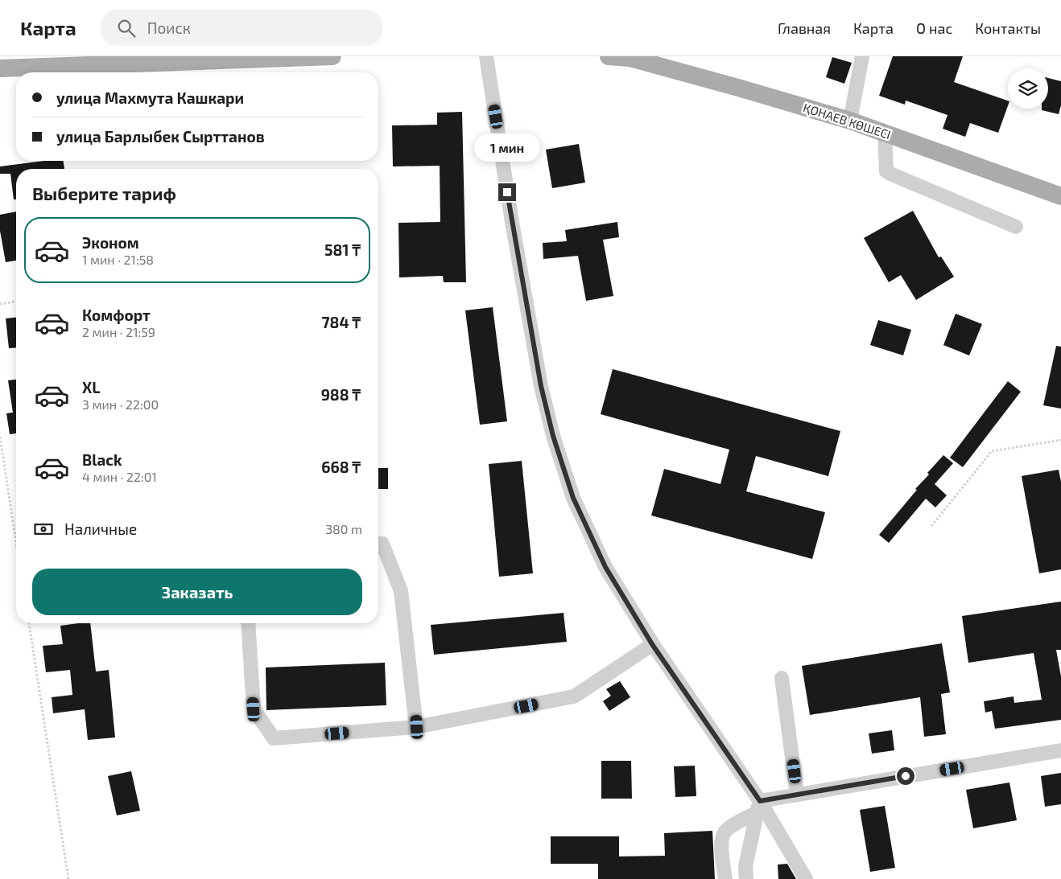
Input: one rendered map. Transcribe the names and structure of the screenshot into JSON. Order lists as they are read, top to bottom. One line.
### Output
{"streets":{"main road":["ҚОНАЕВ КӨШЕСІ"]},"page":{"header":"Карта","search":"Поиск","nav":["Главная","Карта","О нас","Контакты"],"banner":["улица Махмута Кашкари","улица Барлыбек Сырттанов"],"bubble":"1 мин","heading":"Выберите тариф","list":[{"name":"Эконом","note":"1 мин · 21:58","value":"581 ₸"},{"name":"Комфорт","note":"2 мин · 21:59","value":"784 ₸"},{"name":"XL","note":"3 мин · 22:00","value":"988 ₸"},{"name":"Black","note":"4 мин · 22:01","value":"668 ₸"}],"pay":["Наличные","380 m"],"buttons":"Заказать"}}
